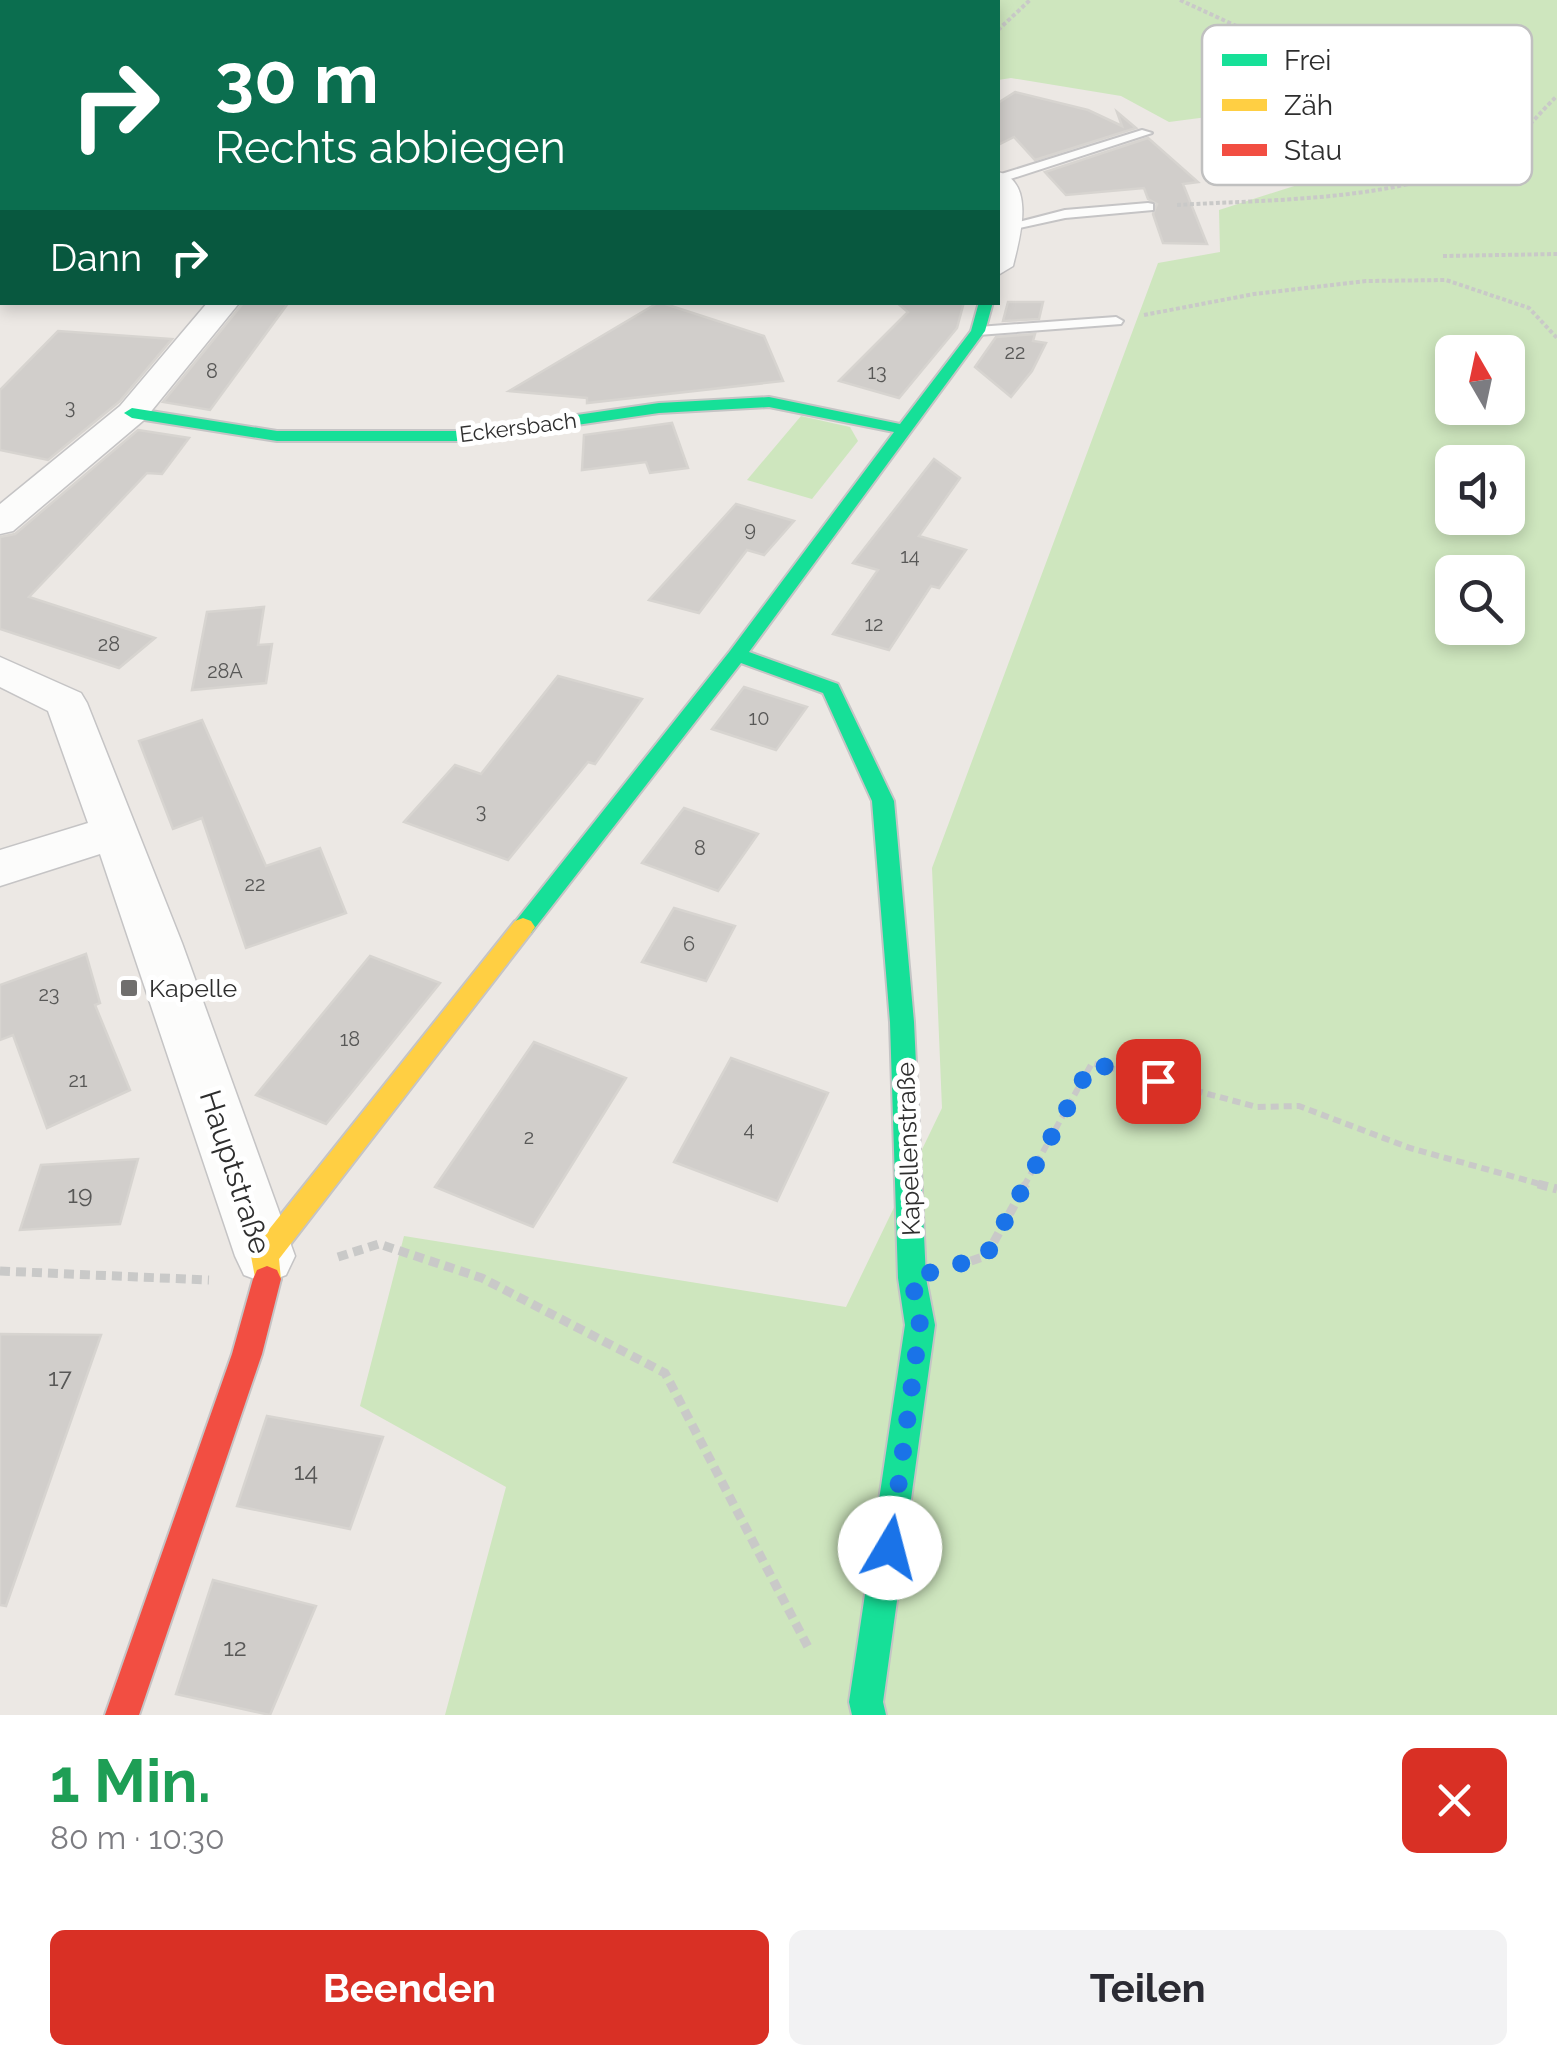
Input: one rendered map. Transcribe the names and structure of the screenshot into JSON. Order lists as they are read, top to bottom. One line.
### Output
{"streets":{"street":["Eckersbach","Kapellenstraße","Hauptstraße"]},"places":{"transit":["Kapelle"]},"house_numbers":["22","8","13","3","9","14","12","28","28A","10","3","8","22","6","23","18","21","4","2","19","17","14","12"],"legend":["Frei","Zäh","Stau"],"north":"top","page":{"turn":["30 m","Rechts abbiegen"],"then":"Dann","heading":["1 Min.","80 m · 10:30"],"buttons":["Beenden","Teilen"]}}
